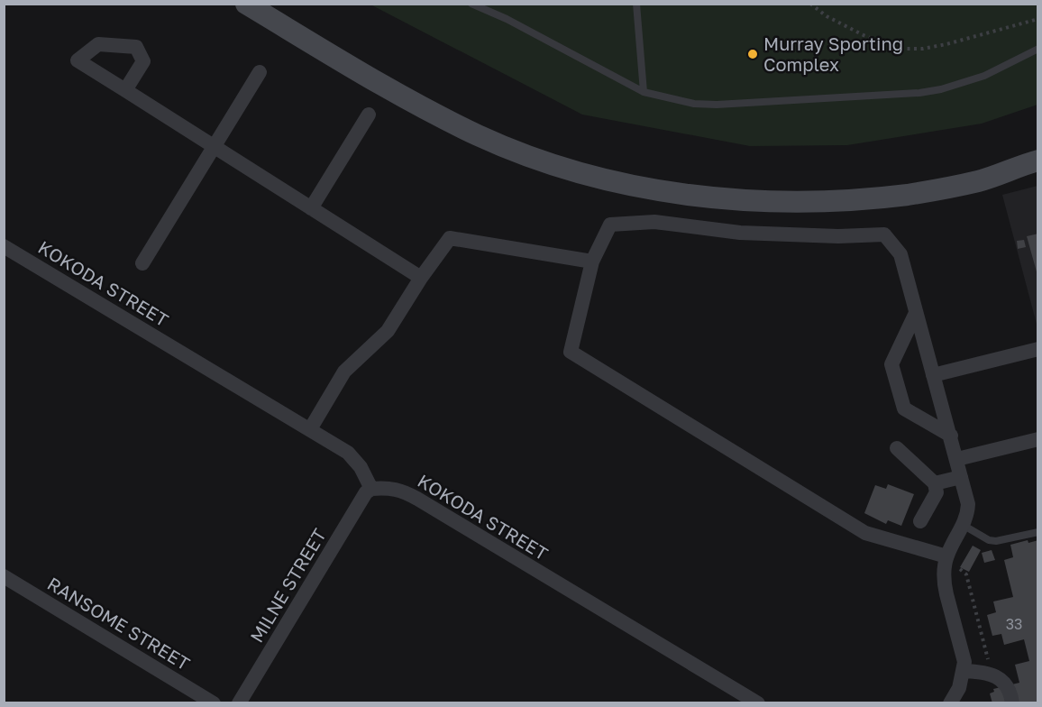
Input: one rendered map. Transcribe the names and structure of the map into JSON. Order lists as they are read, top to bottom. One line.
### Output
{"streets":{"street":["KOKODA STREET","MILNE STREET","RANSOME STREET"]},"crossings":[["KOKODA STREET","MILNE STREET"]],"places":["Murray Sporting Complex"],"house_numbers":["33"]}
